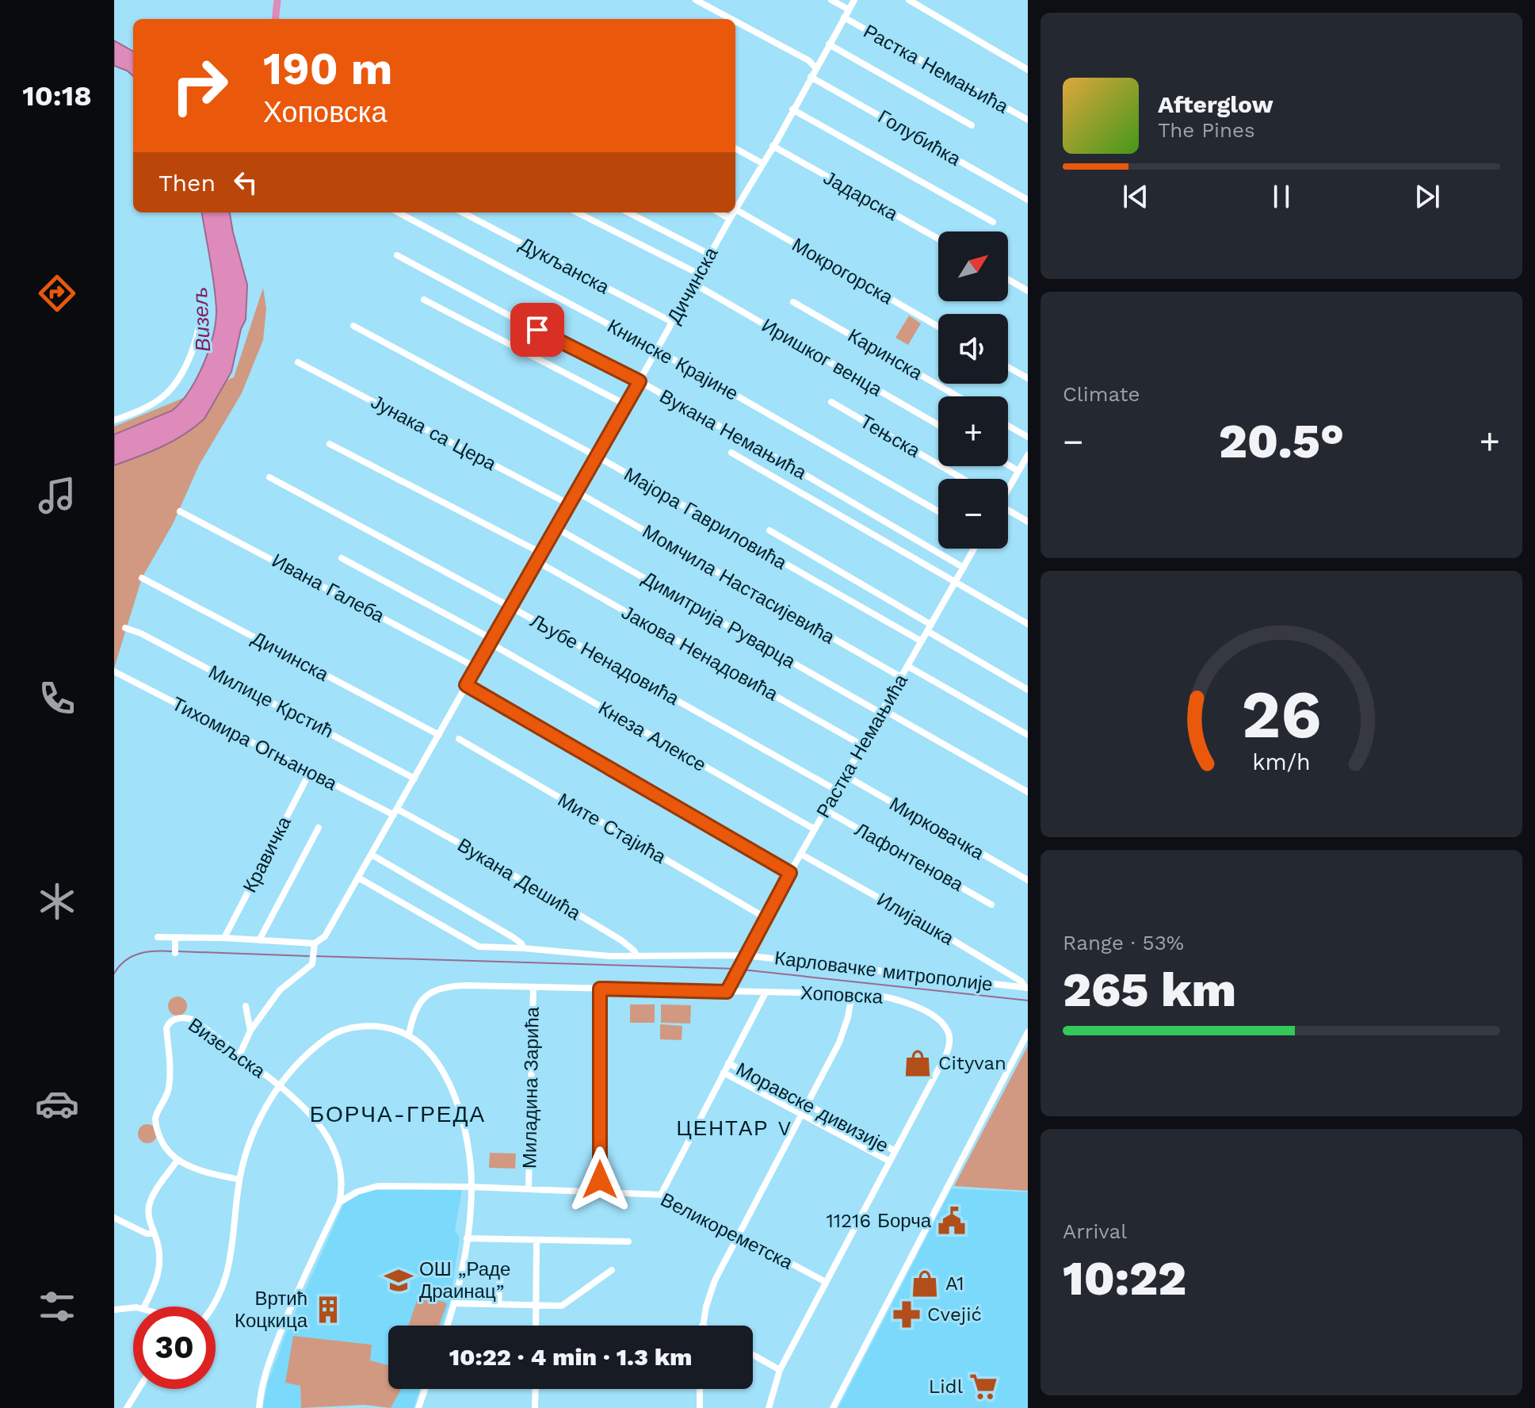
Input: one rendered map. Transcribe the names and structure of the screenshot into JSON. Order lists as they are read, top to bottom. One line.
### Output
{"streets":{"street":["Растка Немањића","Голубићка","Јадарска","Дукљанска","Мокрогорска","Дичинска","Каринска","Иришког венца","Книнске Крајине","Јунака са Цера","Вукана Немањића","Тењска","Мајора Гавриловића","Момчила Настасијевића","Ивана Галеба","Димитрија Руварца","Јакова Ненадовића","Љубе Ненадовића","Милице Крстић","Кнеза Алексе","Тихомира Огњанова","Мите Стајића","Мирковачка","Кравичка","Лафонтенова","Вукана Дешића","Илијашка","Карловачке митрополије","Хоповска","Визељска","Миладина Зарића","Моравске дивизије","Великореметска"]},"crossings":[["Растка Немањића","Дичинска"],["Растка Немањића","Вукана Немањића"],["Растка Немањића","Мајора Гавриловића"],["Растка Немањића","Момчила Настасијевића"],["Растка Немањића","Димитрија Руварца"],["Растка Немањића","Јакова Ненадовића"],["Растка Немањића","Љубе Ненадовића"],["Растка Немањића","Кнеза Алексе"],["Растка Немањића","Мите Стајића"],["Растка Немањића","Мирковачка"],["Растка Немањића","Лафонтенова"],["Растка Немањића","Илијашка"],["Растка Немањића","Карловачке митрополије"],["Растка Немањића","Хоповска"],["Голубићка","Дичинска"],["Јадарска","Дичинска"],["Дукљанска","Дичинска"],["Мокрогорска","Дичинска"],["Дичинска","Иришког венца"],["Дичинска","Книнске Крајине"],["Дичинска","Јунака са Цера"],["Дичинска","Вукана Немањића"],["Дичинска","Мајора Гавриловића"],["Дичинска","Момчила Настасијевића"],["Дичинска","Ивана Галеба"],["Дичинска","Димитрија Руварца"],["Дичинска","Јакова Ненадовића"],["Дичинска","Љубе Ненадовића"],["Дичинска","Милице Крстић"],["Дичинска","Кнеза Алексе"],["Дичинска","Тихомира Огњанова"],["Дичинска","Вукана Дешића"],["Дичинска","Карловачке митрополије"],["Тихомира Огњанова","Кравичка"],["Тихомира Огњанова","Вукана Дешића"],["Вукана Дешића","Карловачке митрополије"],["Илијашка","Карловачке митрополије"],["Хоповска","Миладина Зарића"],["Хоповска","Моравске дивизије"],["Хоповска","Великореметска"],["Визељска","Великореметска"],["Миладина Зарића","Великореметска"]],"districts":["БОРЧА-ГРЕДА","ЦЕНТАР V"],"water":["Визељ"],"places":{"shop":["Cityvan","A1"],"public building":["11216 Борча"],"school or university":["ОШ „Раде Драинац”"],"building":["Вртић Коцкица"],"pharmacy":["Cvejić"],"supermarket":["Lidl"]},"north":"top right","page":{"tabs":"10:18","turn":["190 m","Хоповска"],"song":["Afterglow","The Pines"],"then":"Then","map_buttons":["+","−"],"tile":["Climate",["Range · 53%","265 km"],["Arrival","10:22"]],"heat":["−","20.5°","+"],"limit":"30","trip":"10:22 · 4 min · 1.3 km","gauge":["26","km/h"]}}
